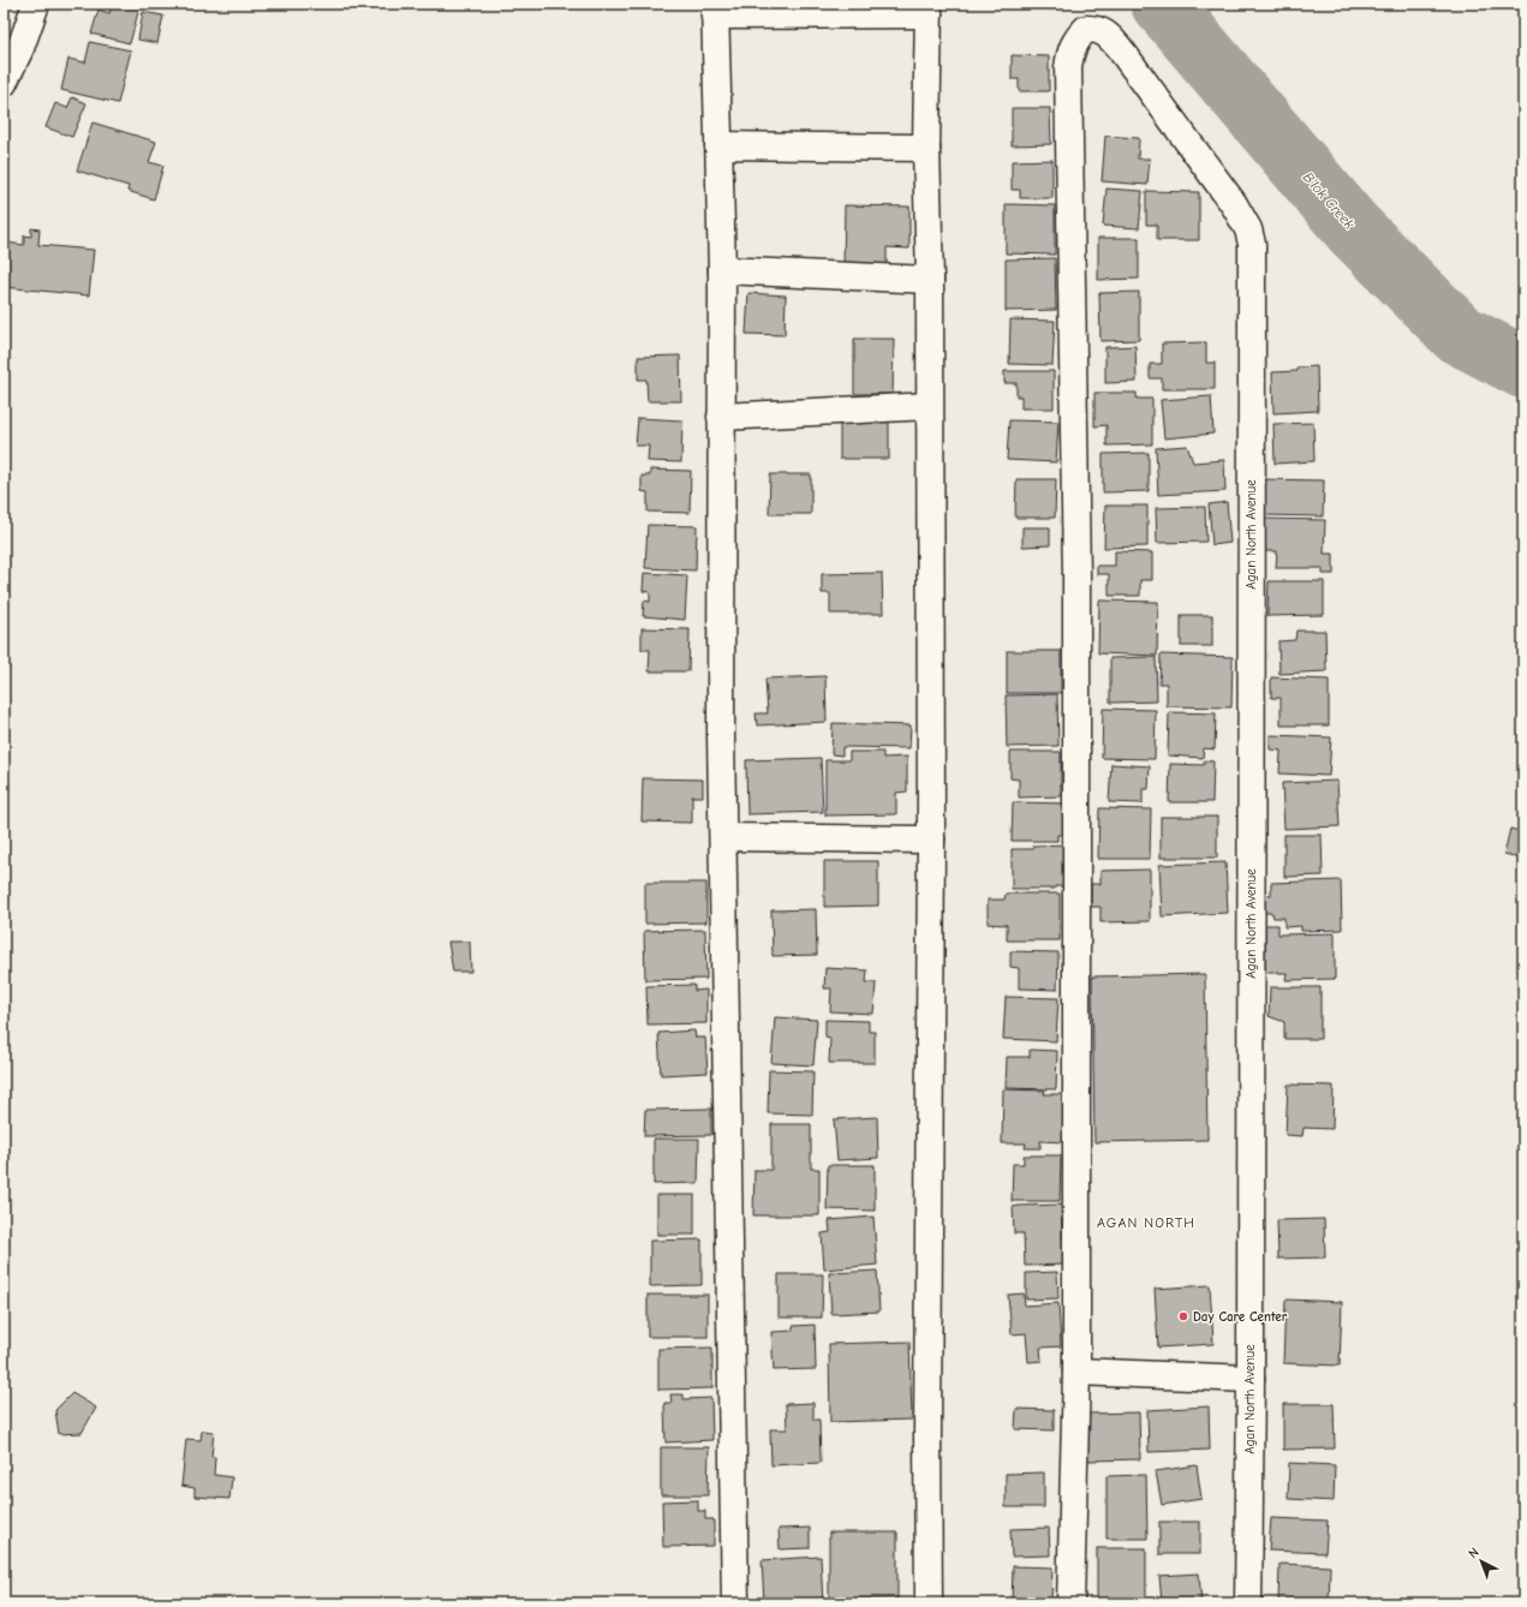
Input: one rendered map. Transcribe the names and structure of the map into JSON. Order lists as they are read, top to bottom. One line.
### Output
{"streets":{"street":["Agan North Avenue"]},"districts":["AGAN NORTH"],"water":["B'lok Creek"],"places":["Day Care Center"],"north":"top left"}
